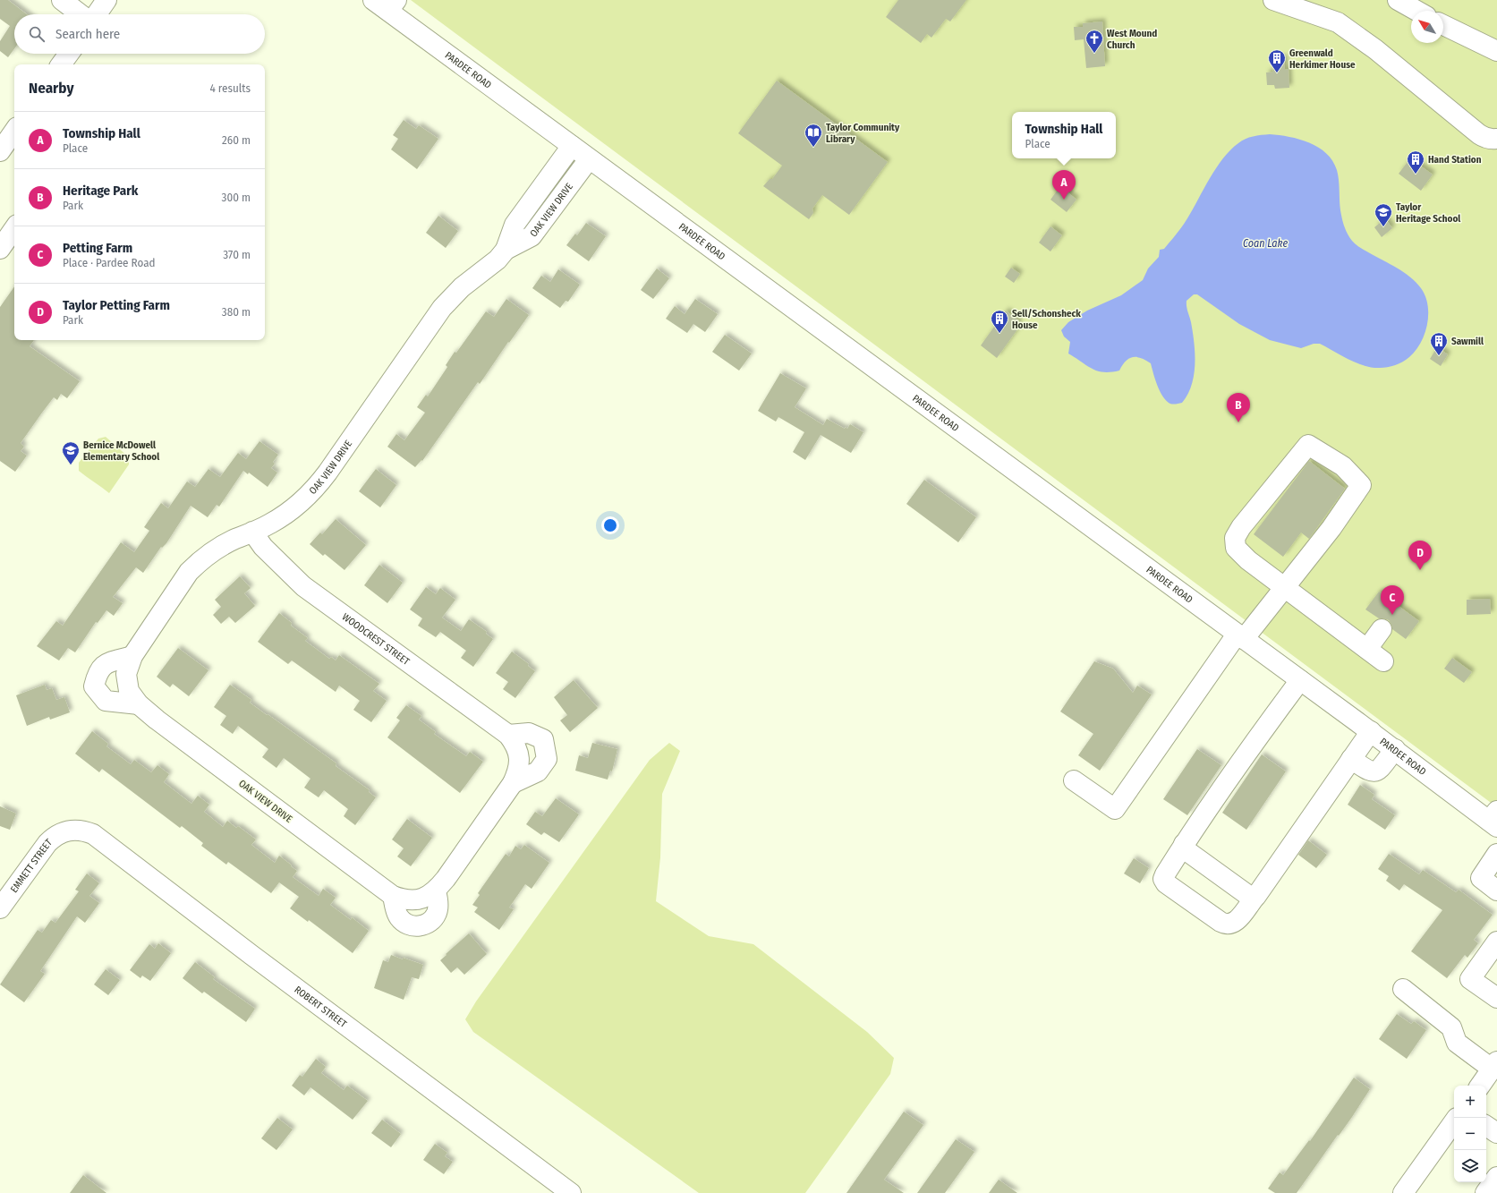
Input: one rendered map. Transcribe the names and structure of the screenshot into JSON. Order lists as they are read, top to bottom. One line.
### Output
{"streets":{"street":["PARDEE ROAD","OAK VIEW DRIVE","WOODCREST STREET","EMMETT STREET","ROBERT STREET"]},"crossings":[["PARDEE ROAD","OAK VIEW DRIVE"],["OAK VIEW DRIVE","WOODCREST STREET"],["EMMETT STREET","ROBERT STREET"]],"water":["Coan Lake"],"places":{"church":["West Mound Church"],"building":["Greenwald Herkimer House","Hand Station","Sell/Schonsheck House","Sawmill"],"library":["Taylor Community Library"],"school or university":["Taylor Heritage School","Bernice McDowell Elementary School"]},"north":"top left","page":{"search":"Search here","heading":["Nearby","4 results"],"list":[{"mark":"A","name":"Township Hall","note":"Place","value":"260 m"},{"mark":"B","name":"Heritage Park","note":"Park","value":"300 m"},{"mark":"C","name":"Petting Farm","note":"Place · Pardee Road","value":"370 m"},{"mark":"D","name":"Taylor Petting Farm","note":"Park","value":"380 m"}],"popup":["Township Hall","Place"],"pins":["A","B","D","C"],"map_buttons":["+","−"]}}
